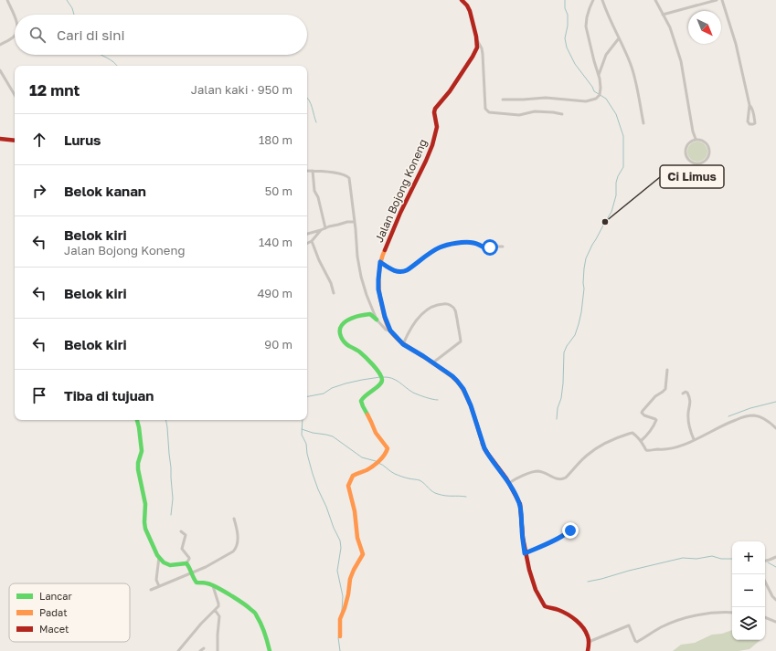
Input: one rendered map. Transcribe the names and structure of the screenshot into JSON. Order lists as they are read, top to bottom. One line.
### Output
{"streets":{"street":["Jalan Bojong Koneng"]},"places":["Ci Limus"],"legend":["Lancar","Padat","Macet"],"north":"bottom right","page":{"search":"Cari di sini","heading":["12 mnt","Jalan kaki · 950 m"],"list":[["Lurus","180 m"],["Belok kanan","50 m"],["Belok kiri","Jalan Bojong Koneng","140 m"],["Belok kiri","490 m"],["Belok kiri","90 m"],"Tiba di tujuan"],"map_buttons":["+","−"]}}
